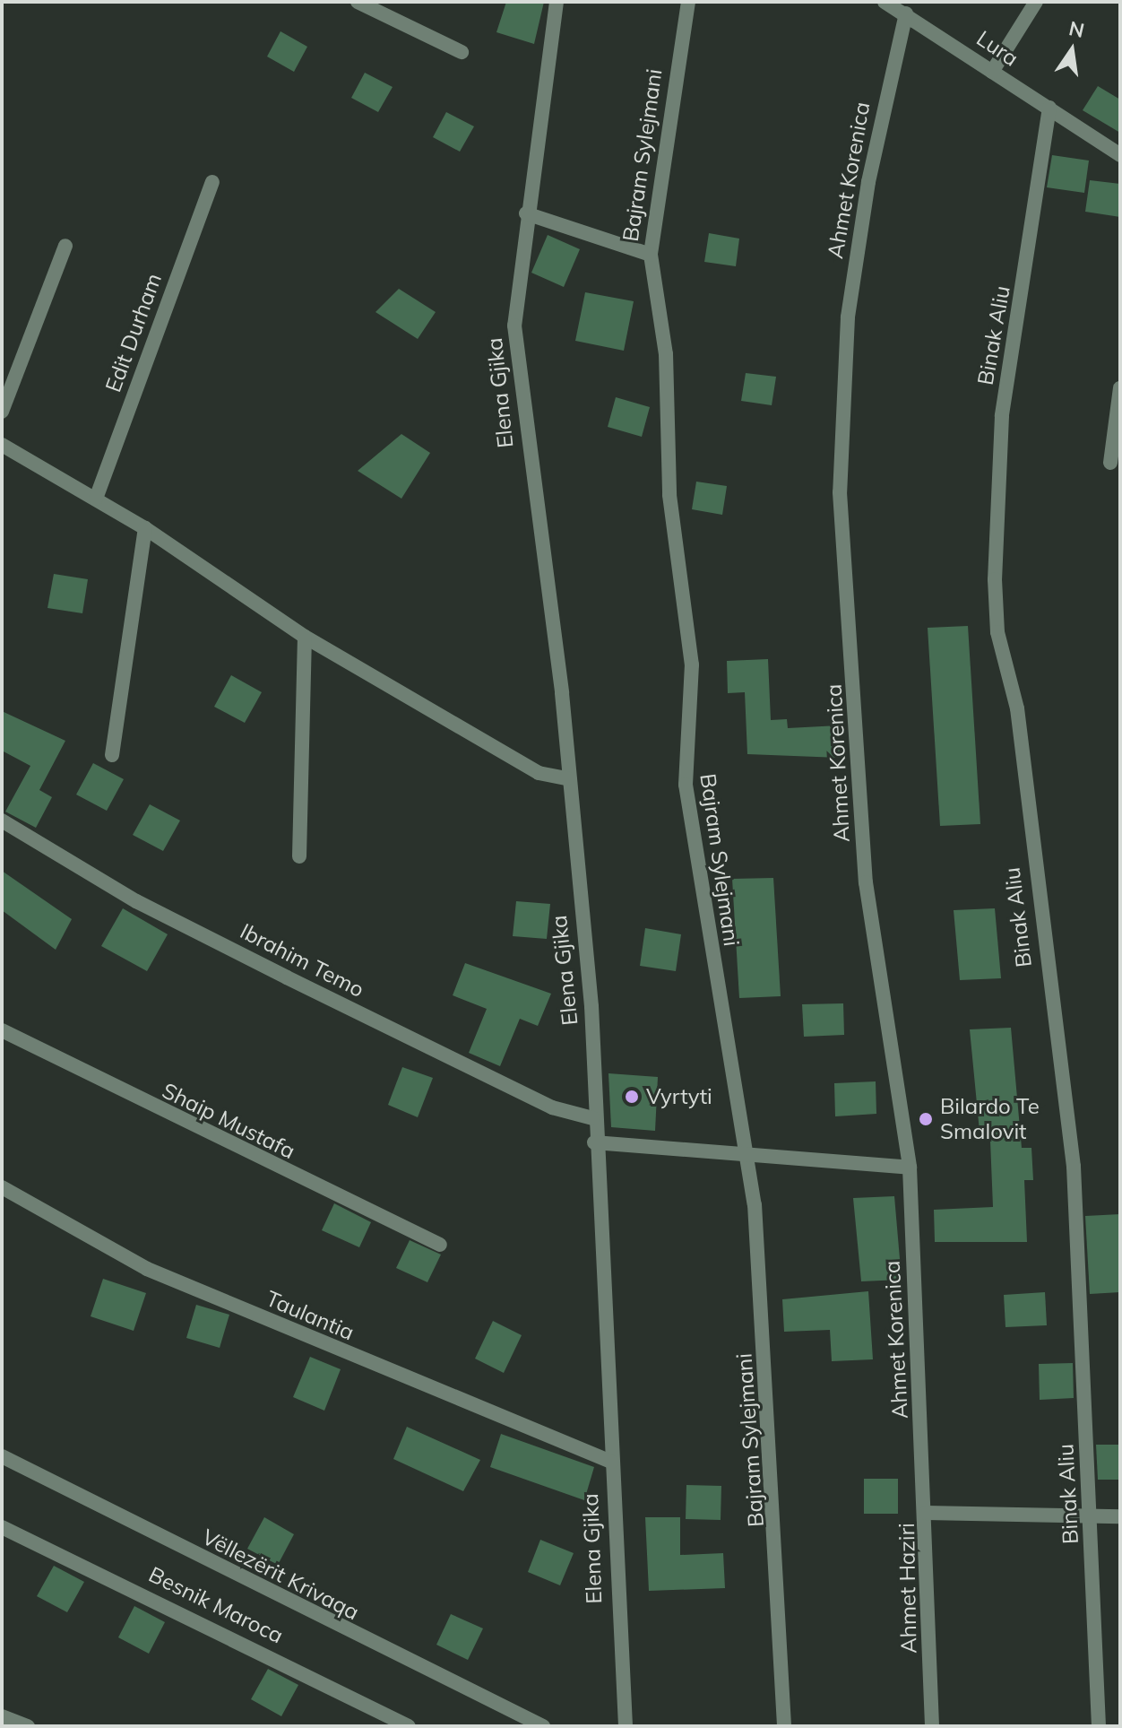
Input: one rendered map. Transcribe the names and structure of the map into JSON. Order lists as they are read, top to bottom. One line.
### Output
{"streets":{"street":["Lura","Bajram Sylejmani","Ahmet Korenica","Edit Durham","Binak Aliu","Elena Gjika","Ibrahim Temo","Shaip Mustafa","Taulantia","Vëllezërit Krivaqa","Ahmet Haziri","Besnik Maroca"]},"crossings":[["Lura","Ahmet Korenica"],["Lura","Binak Aliu"],["Ahmet Korenica","Ahmet Haziri"],["Binak Aliu","Ahmet Haziri"],["Elena Gjika","Ibrahim Temo"],["Elena Gjika","Taulantia"]],"places":["Vyrtyti","Bilardo Te Smalovit"],"north":"top"}
